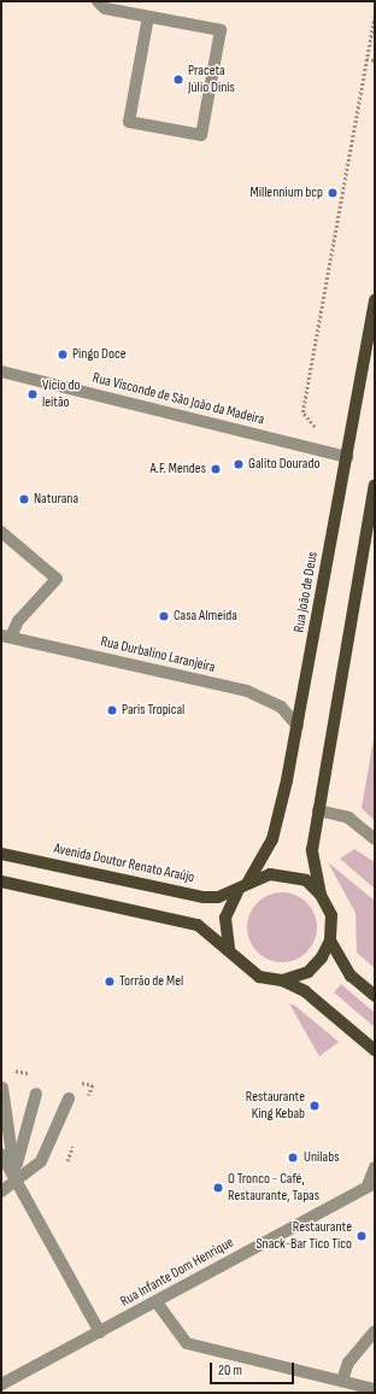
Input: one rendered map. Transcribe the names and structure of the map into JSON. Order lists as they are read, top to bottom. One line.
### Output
{"streets":{"main road":["Rua João de Deus","Avenida Doutor Renato Araújo"],"street":["Rua Visconde de São João da Madeira","Rua Durbalino Laranjeira","Rua Infante Dom Henrique"]},"crossings":[["Rua Visconde de São João da Madeira","Rua João de Deus"],["Rua João de Deus","Rua Durbalino Laranjeira"],["Rua João de Deus","Avenida Doutor Renato Araújo"]],"places":["Praceta Júlio Dinis","Millennium bcp","Pingo Doce","Vício do leitão","Galito Dourado","A.F. Mendes","Naturana","Casa Almeida","Paris Tropical","Torrão de Mel","Restaurante King Kebab","Unilabs","O Tronco - Café, Restaurante, Tapas","Restaurante Snack-Bar Tico Tico"],"scale_bar":"20 m"}
